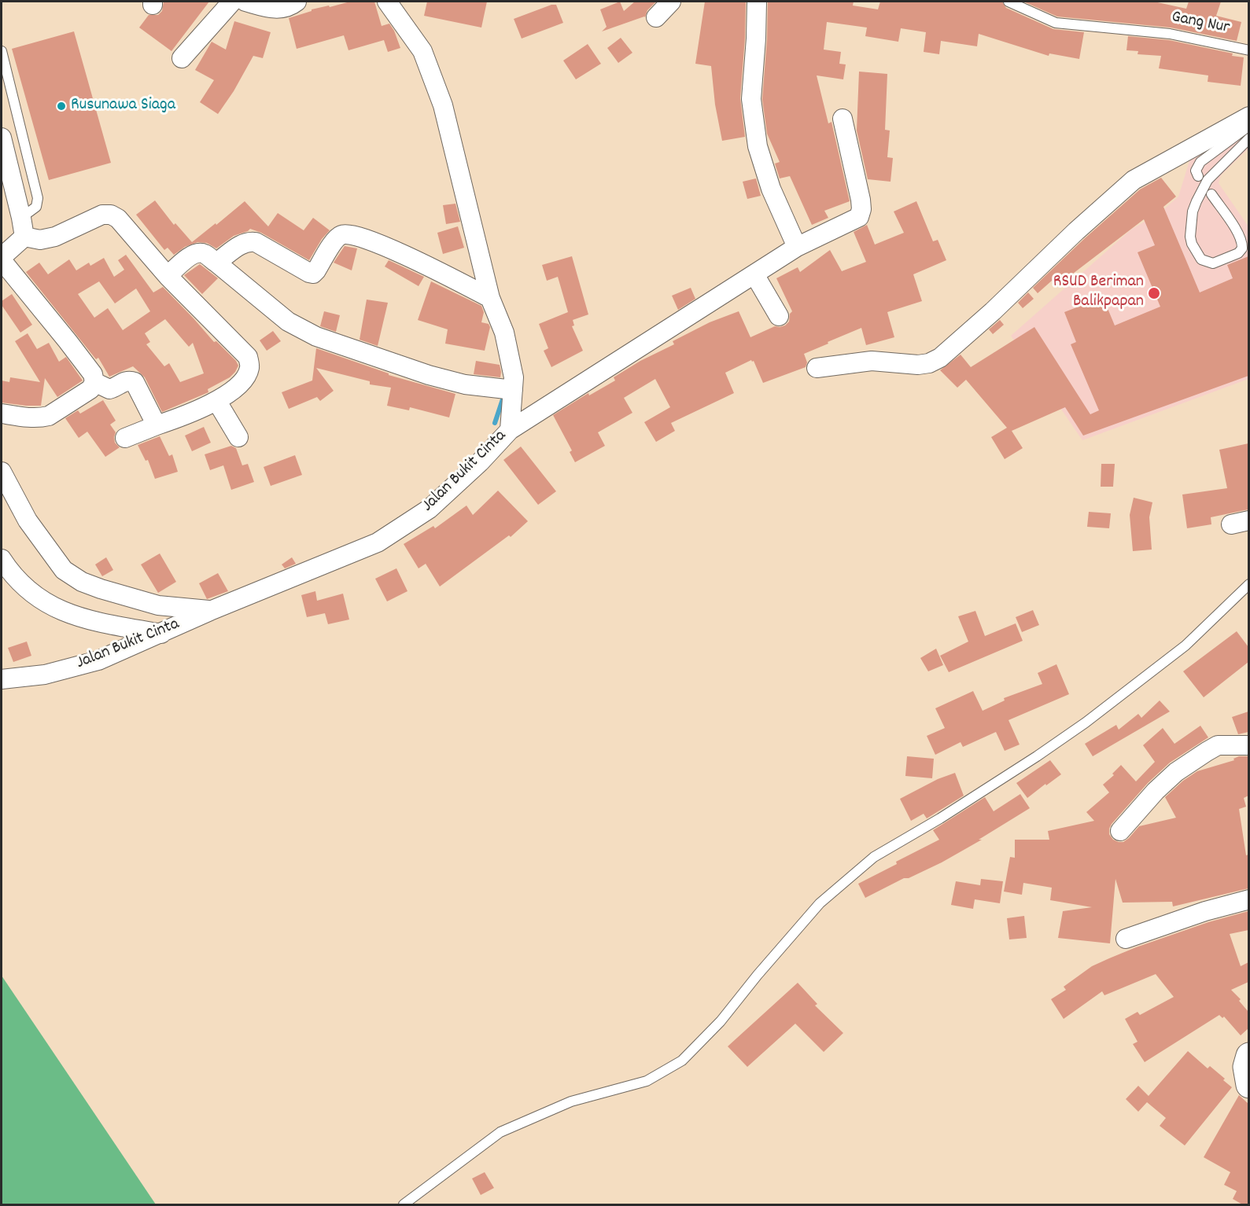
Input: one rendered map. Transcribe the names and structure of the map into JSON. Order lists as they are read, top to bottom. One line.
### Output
{"streets":{"street":["Jalan Bukit Cinta"],"lane":["Gang Nur"]},"places":["Rusunawa Siaga","RSUD Beriman Balikpapan"]}
